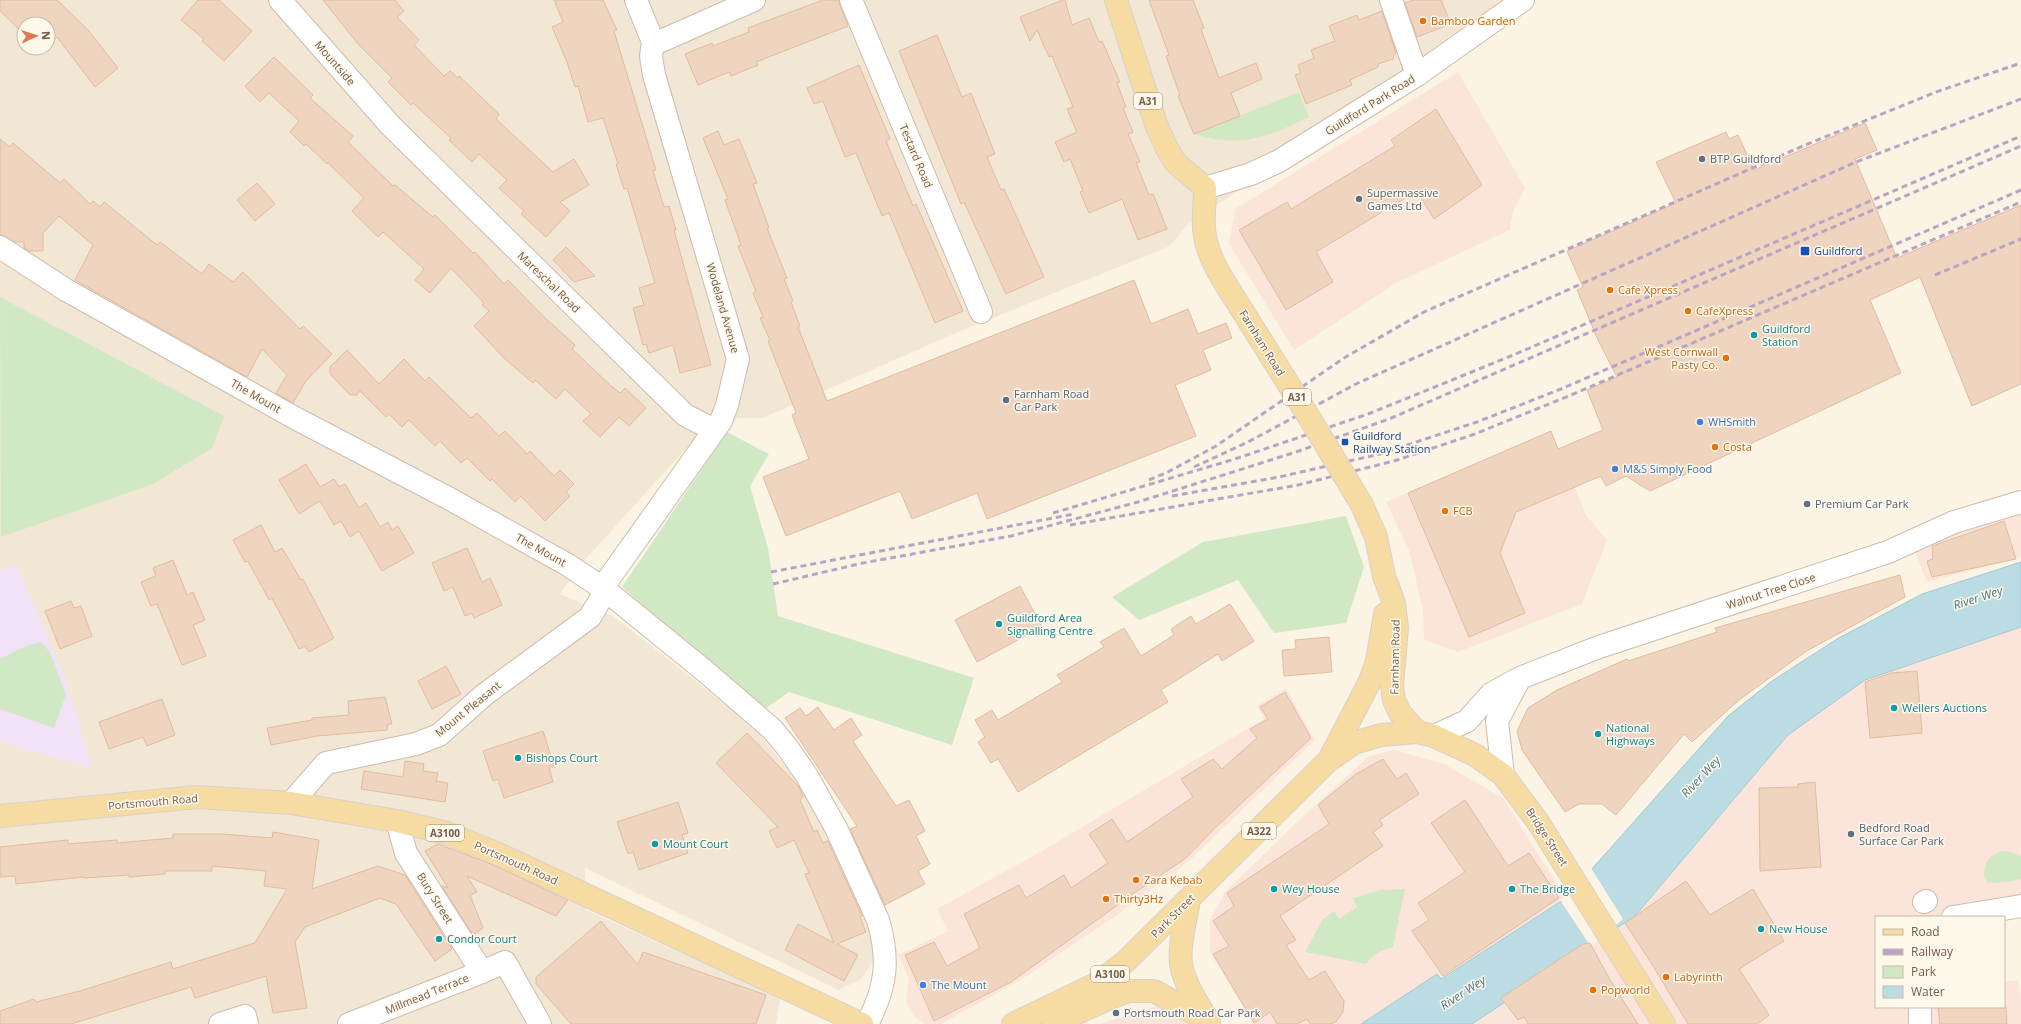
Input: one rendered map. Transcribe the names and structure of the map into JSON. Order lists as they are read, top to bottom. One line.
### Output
{"streets":{"main road":["A31","Farnham Road","Portsmouth Road","A322","A3100","Bridge Street","Park Street"],"street":["Mountside","Guildford Park Road","Testard Road","Mareschal Road","Wodeland Avenue","The Mount","Walnut Tree Close","Mount Pleasant","Bury Street","Millmead Terrace"]},"crossings":[["Mountside","Mareschal Road"],["A31","Guildford Park Road"],["A31","Farnham Road"],["A31","Park Street"],["Guildford Park Road","Farnham Road"],["Mareschal Road","Wodeland Avenue"],["Wodeland Avenue","The Mount"],["Wodeland Avenue","Mount Pleasant"],["Farnham Road","Walnut Tree Close"],["Farnham Road","Bridge Street"],["Farnham Road","Park Street"],["The Mount","Mount Pleasant"],["Walnut Tree Close","Bridge Street"],["Walnut Tree Close","Park Street"],["Mount Pleasant","Portsmouth Road"],["Portsmouth Road","Bury Street"],["Bridge Street","Park Street"],["Bury Street","Millmead Terrace"]],"water":["River Wey"],"places":{"other":["Bamboo Garden","BTP Guildford","Supermassive Games Ltd","Cafe Xpress","CafeXpress","Guildford Station","West Cornwall Pasty Co.","Farnham Road Car Park","WHSmith","Costa","M&S Simply Food","Premium Car Park","FCB","Guildford Area Signalling Centre","Wellers Auctions","National Highways","Bishops Court","Bedford Road Surface Car Park","Mount Court","Zara Kebab","Wey House","The Bridge","Thirty3Hz","New House","Condor Court","Labyrinth","The Mount","Popworld","Portsmouth Road Car Park"],"transit":["Guildford","Guildford Railway Station"]},"legend":["Road","Railway","Park","Water"],"north":"right"}
